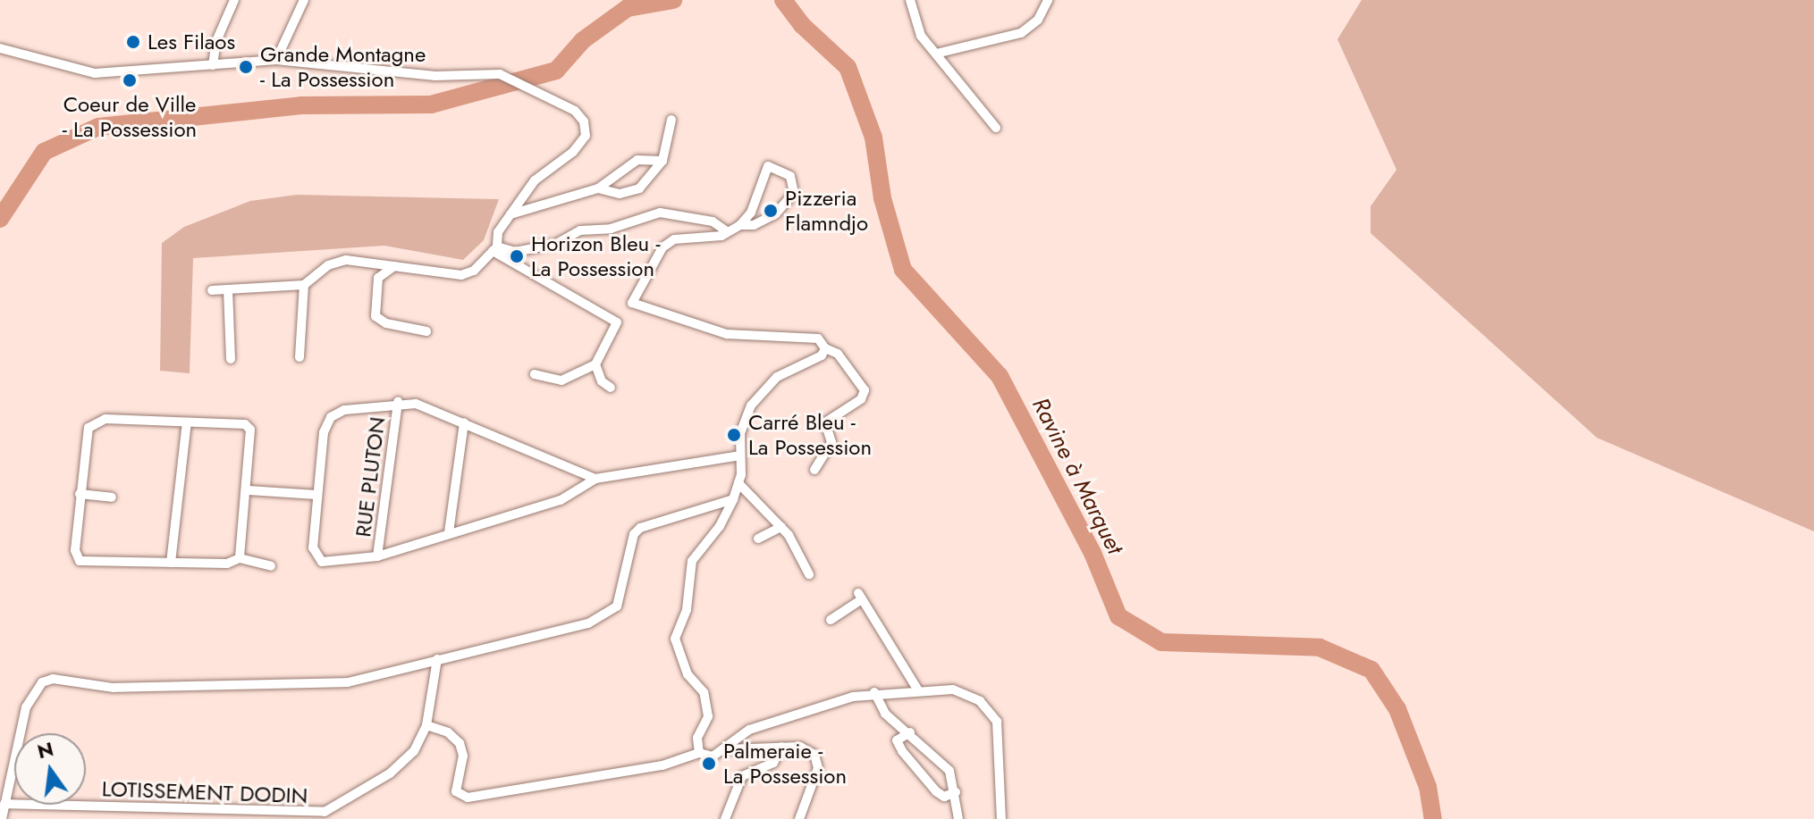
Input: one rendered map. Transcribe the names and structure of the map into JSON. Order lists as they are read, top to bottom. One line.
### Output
{"streets":{"street":["RUE PLUTON","LOTISSEMENT DODIN"]},"water":["Ravine à Marquet"],"places":["Les Filaos","Grande Montagne - La Possession","Coeur de Ville - La Possession","Pizzeria Flamndjo","Horizon Bleu - La Possession","Carré Bleu - La Possession","Palmeraie - La Possession"],"north":"top"}
